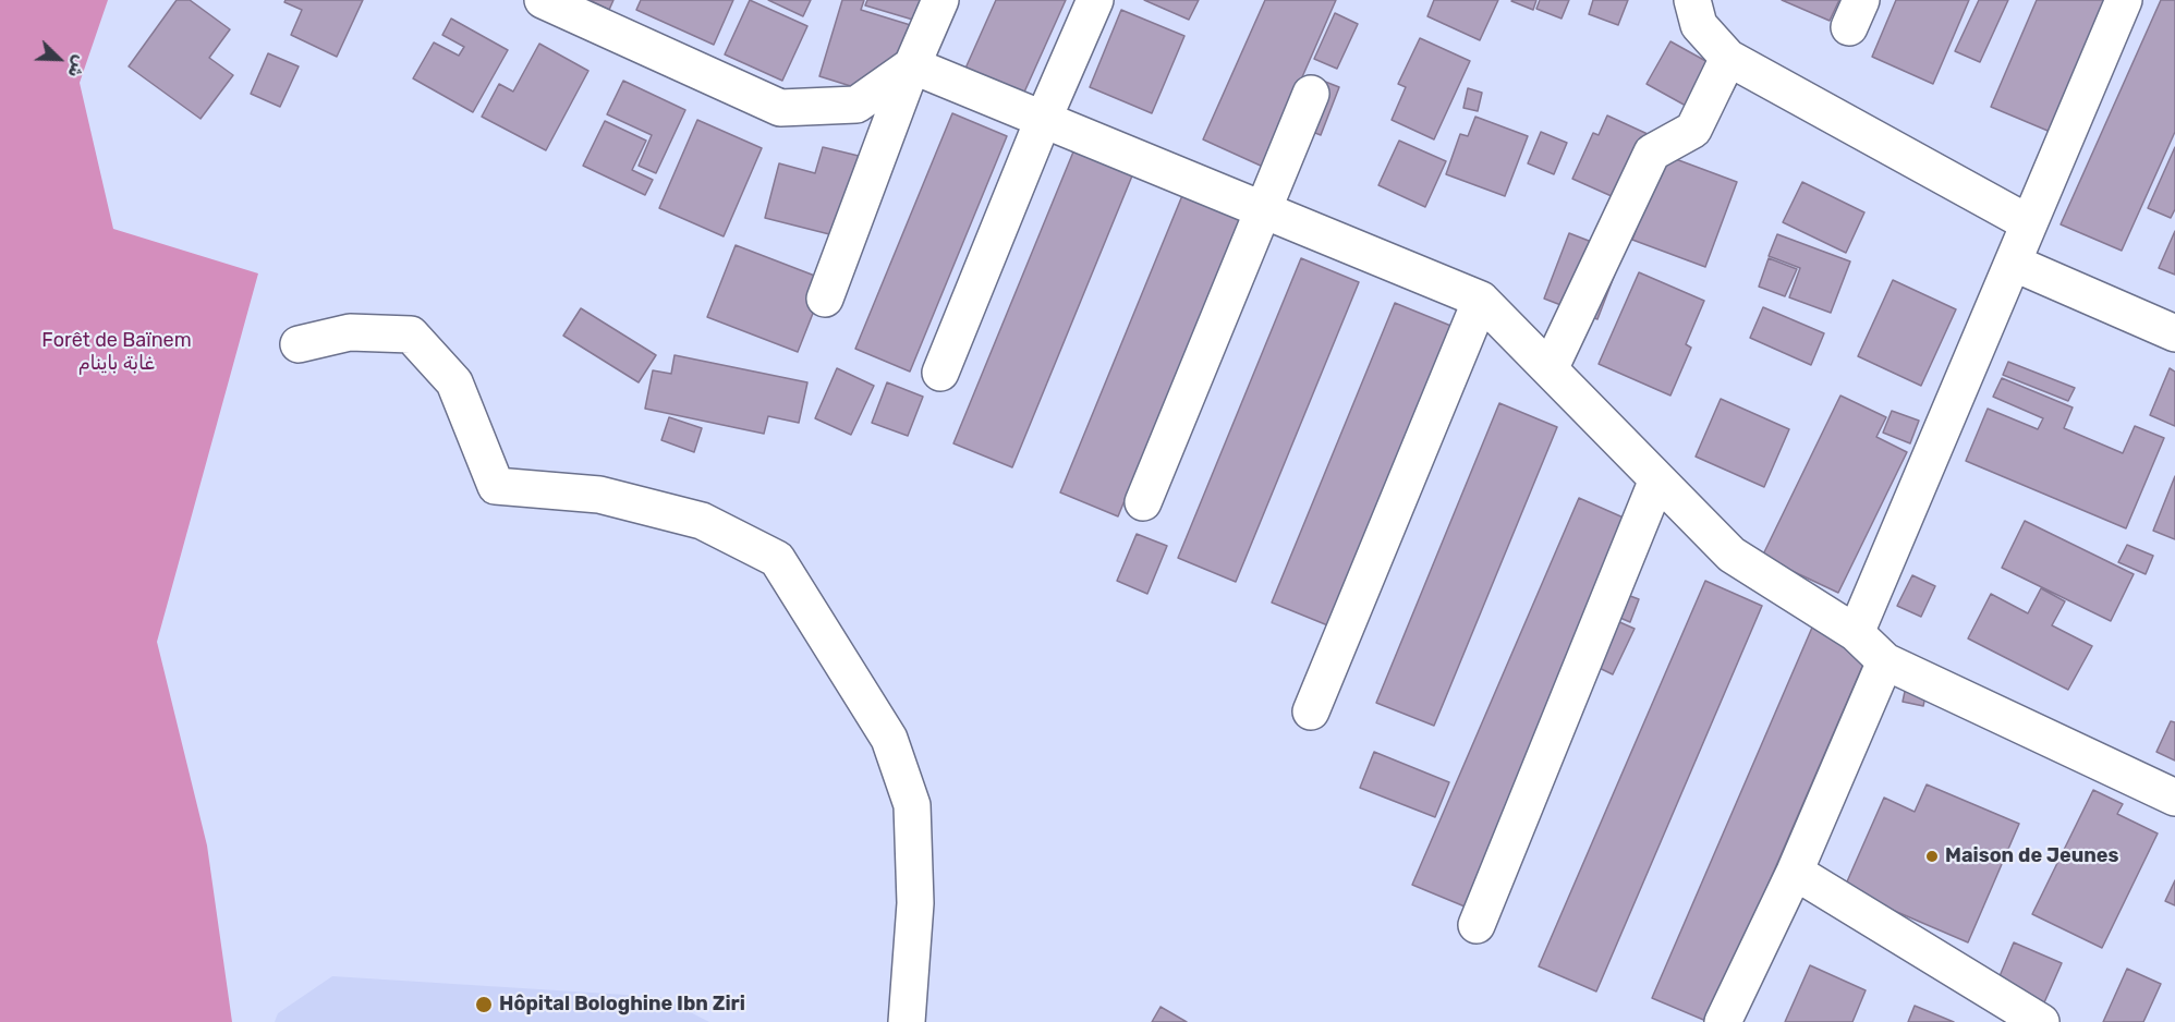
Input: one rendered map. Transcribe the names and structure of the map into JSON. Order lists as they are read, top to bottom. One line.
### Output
{"parks":["Forêt de Baïnem غابة باينام"],"places":["Maison de Jeunes","Hôpital Bologhine Ibn Ziri"],"north":"bottom right"}
